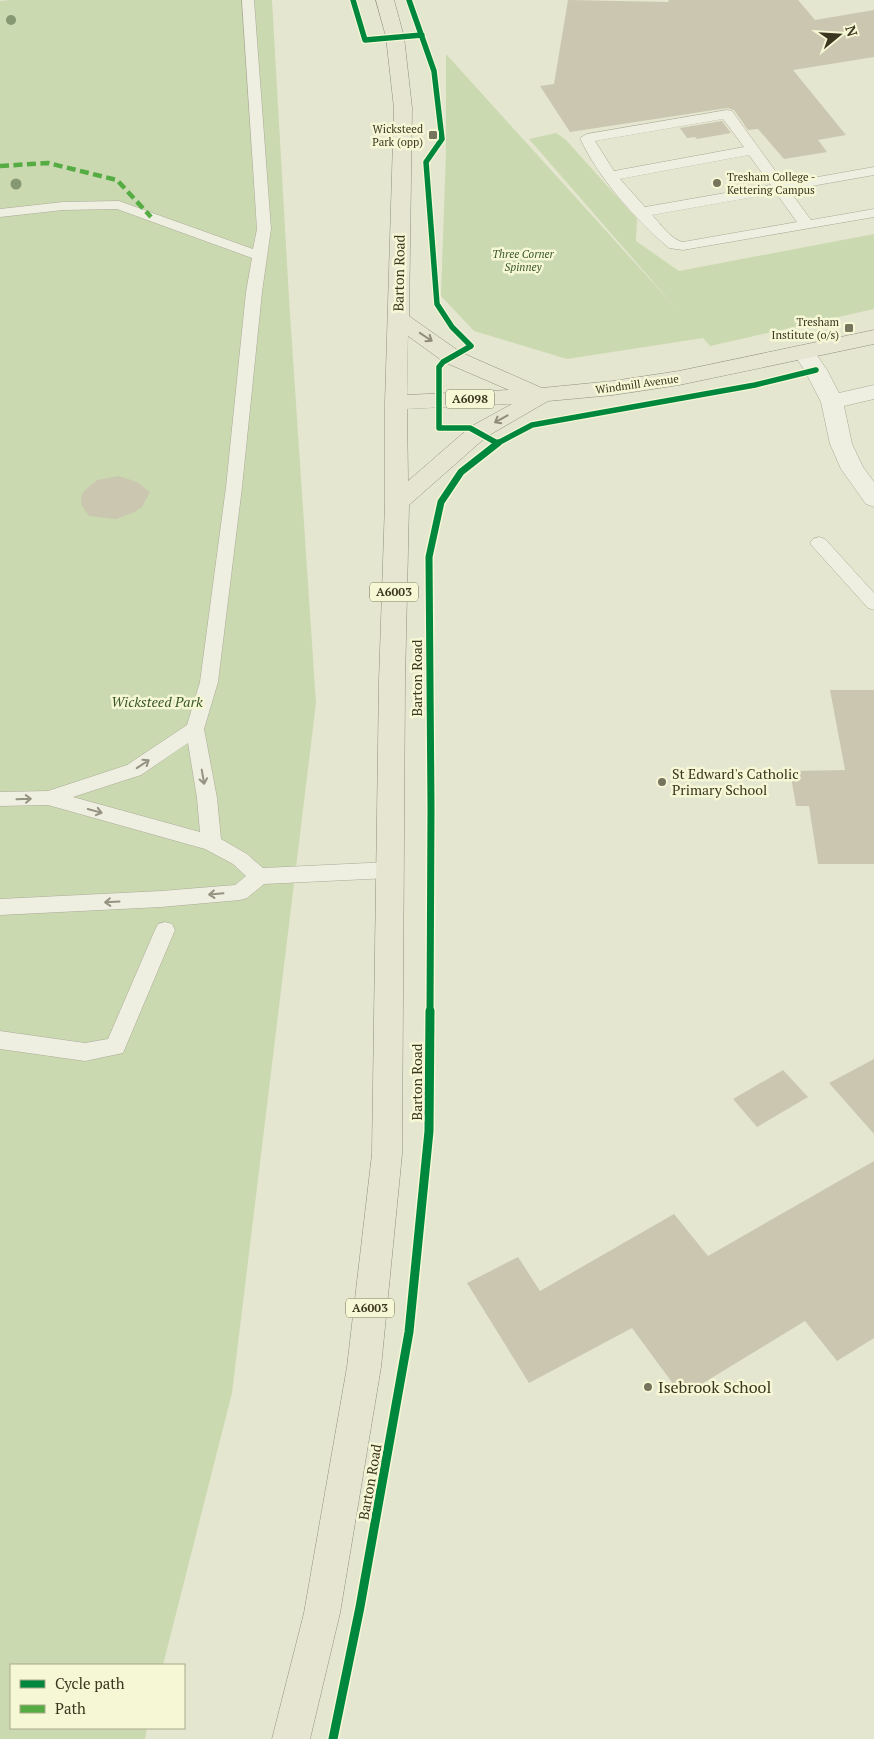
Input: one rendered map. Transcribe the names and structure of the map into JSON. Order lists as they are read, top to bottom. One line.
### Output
{"streets":{"main road":["Barton Road","Windmill Avenue","A6098","A6003"]},"crossings":[["Barton Road","Windmill Avenue"],["Barton Road","A6098"],["Windmill Avenue","A6098"]],"parks":["Three Corner Spinney","Wicksteed Park"],"places":{"transit":["Wicksteed Park (opp)","Tresham Institute (o/s)"],"other":["Tresham College - Kettering Campus","St Edward's Catholic Primary School","Isebrook School"]},"legend":["Cycle path","Path"],"north":"right"}
